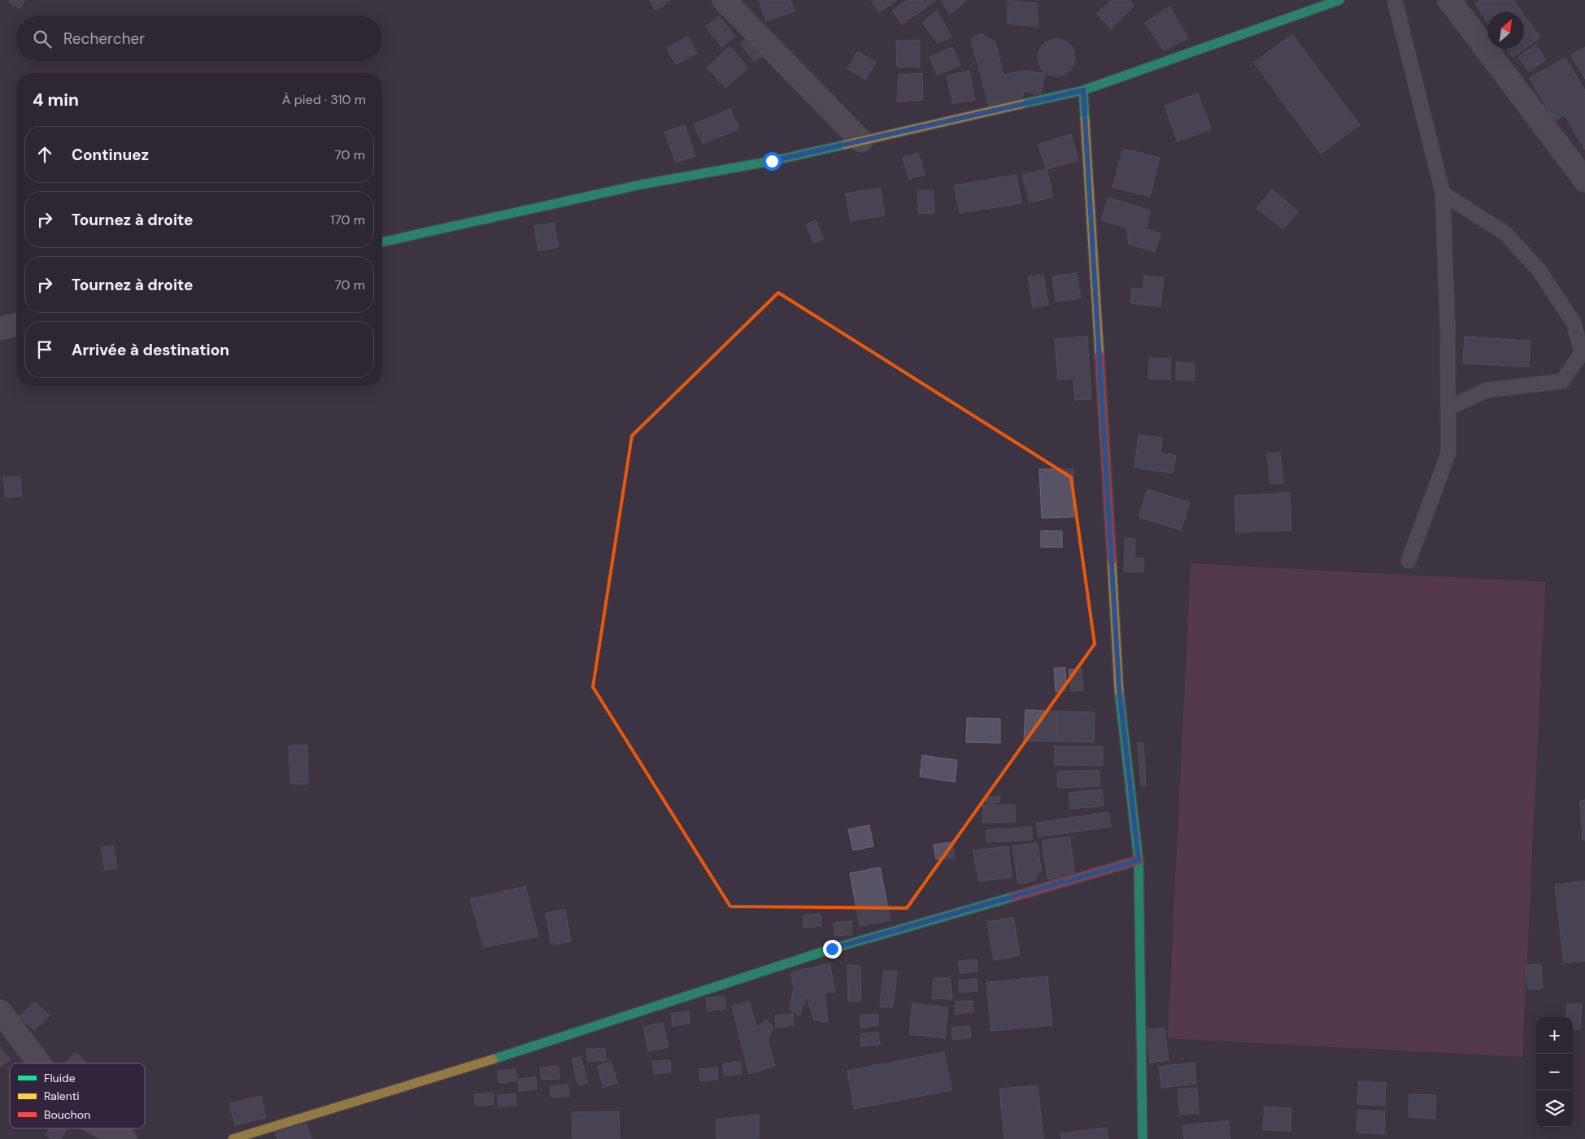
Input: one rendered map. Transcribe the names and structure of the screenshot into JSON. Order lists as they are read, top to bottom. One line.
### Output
{"legend":["Fluide","Ralenti","Bouchon"],"north":"top right","page":{"search":"Rechercher","heading":["4 min","À pied · 310 m"],"list":[["Continuez","70 m"],["Tournez à droite","170 m"],["Tournez à droite","70 m"],"Arrivée à destination"],"map_buttons":["+","−"]}}
